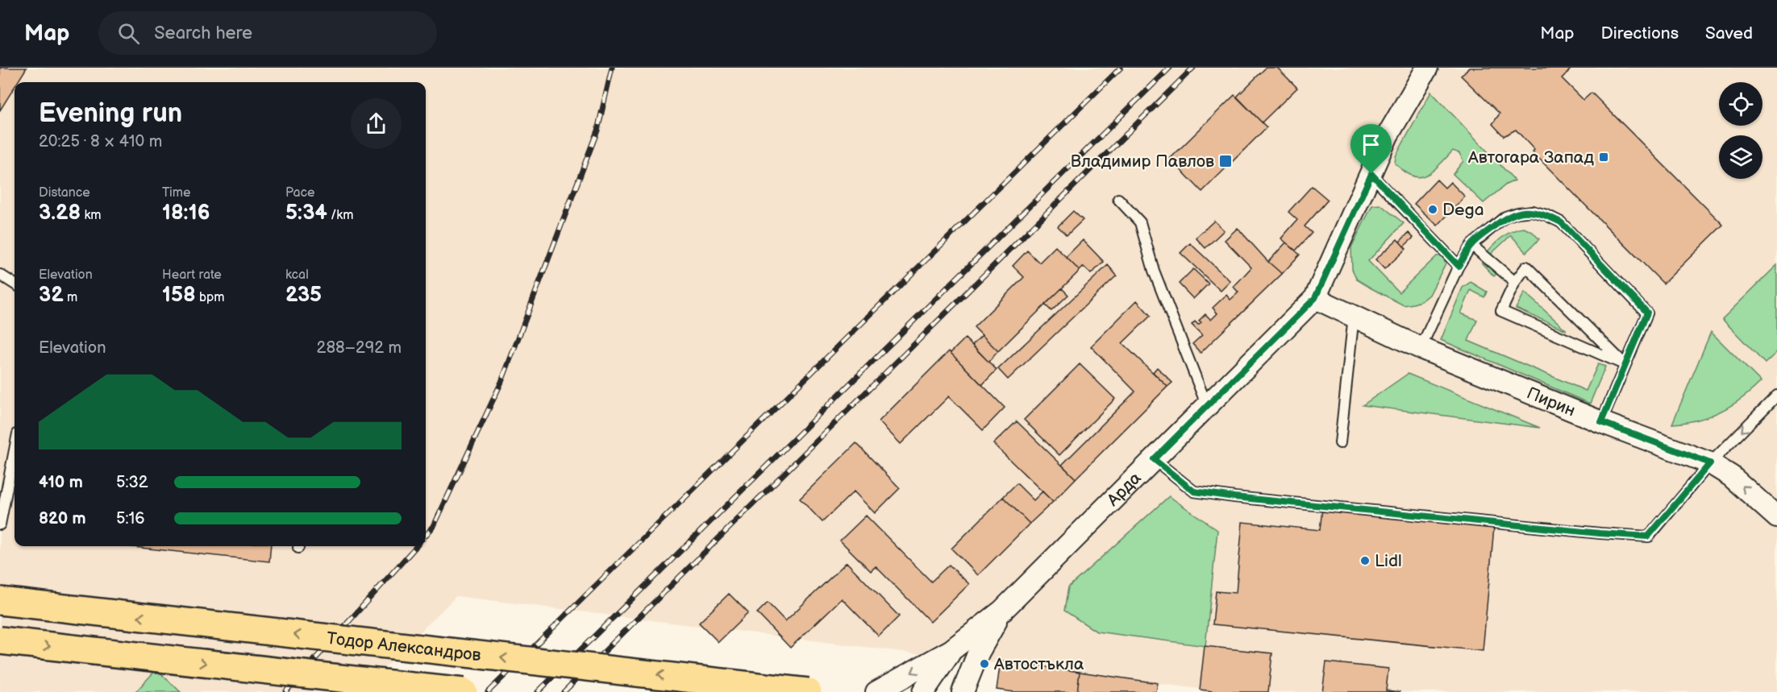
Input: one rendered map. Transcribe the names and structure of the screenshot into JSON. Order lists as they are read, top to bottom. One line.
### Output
{"streets":{"main road":["Тодор Александров"],"street":["Пирин","Арда"]},"crossings":[["Пирин","Арда"]],"places":{"transit":["Автогара Запад","Владимир Павлов"],"other":["Dega","Lidl","Автостъкла"]},"page":{"header":"Map","search":"Search here","nav":["Map","Directions","Saved"],"heading":["Evening run","20:25 · 8 × 410 m"],"stats":[["Distance","3.28 km"],["Time","18:16"],["Pace","5:34 /km"],["Elevation","32 m"],["Heart rate","158 bpm"],["kcal","235"]],"chart":["Elevation","288–292 m"],"list":[{"name":"410 m","note":"5:32"},{"name":"820 m","note":"5:16"}]}}
